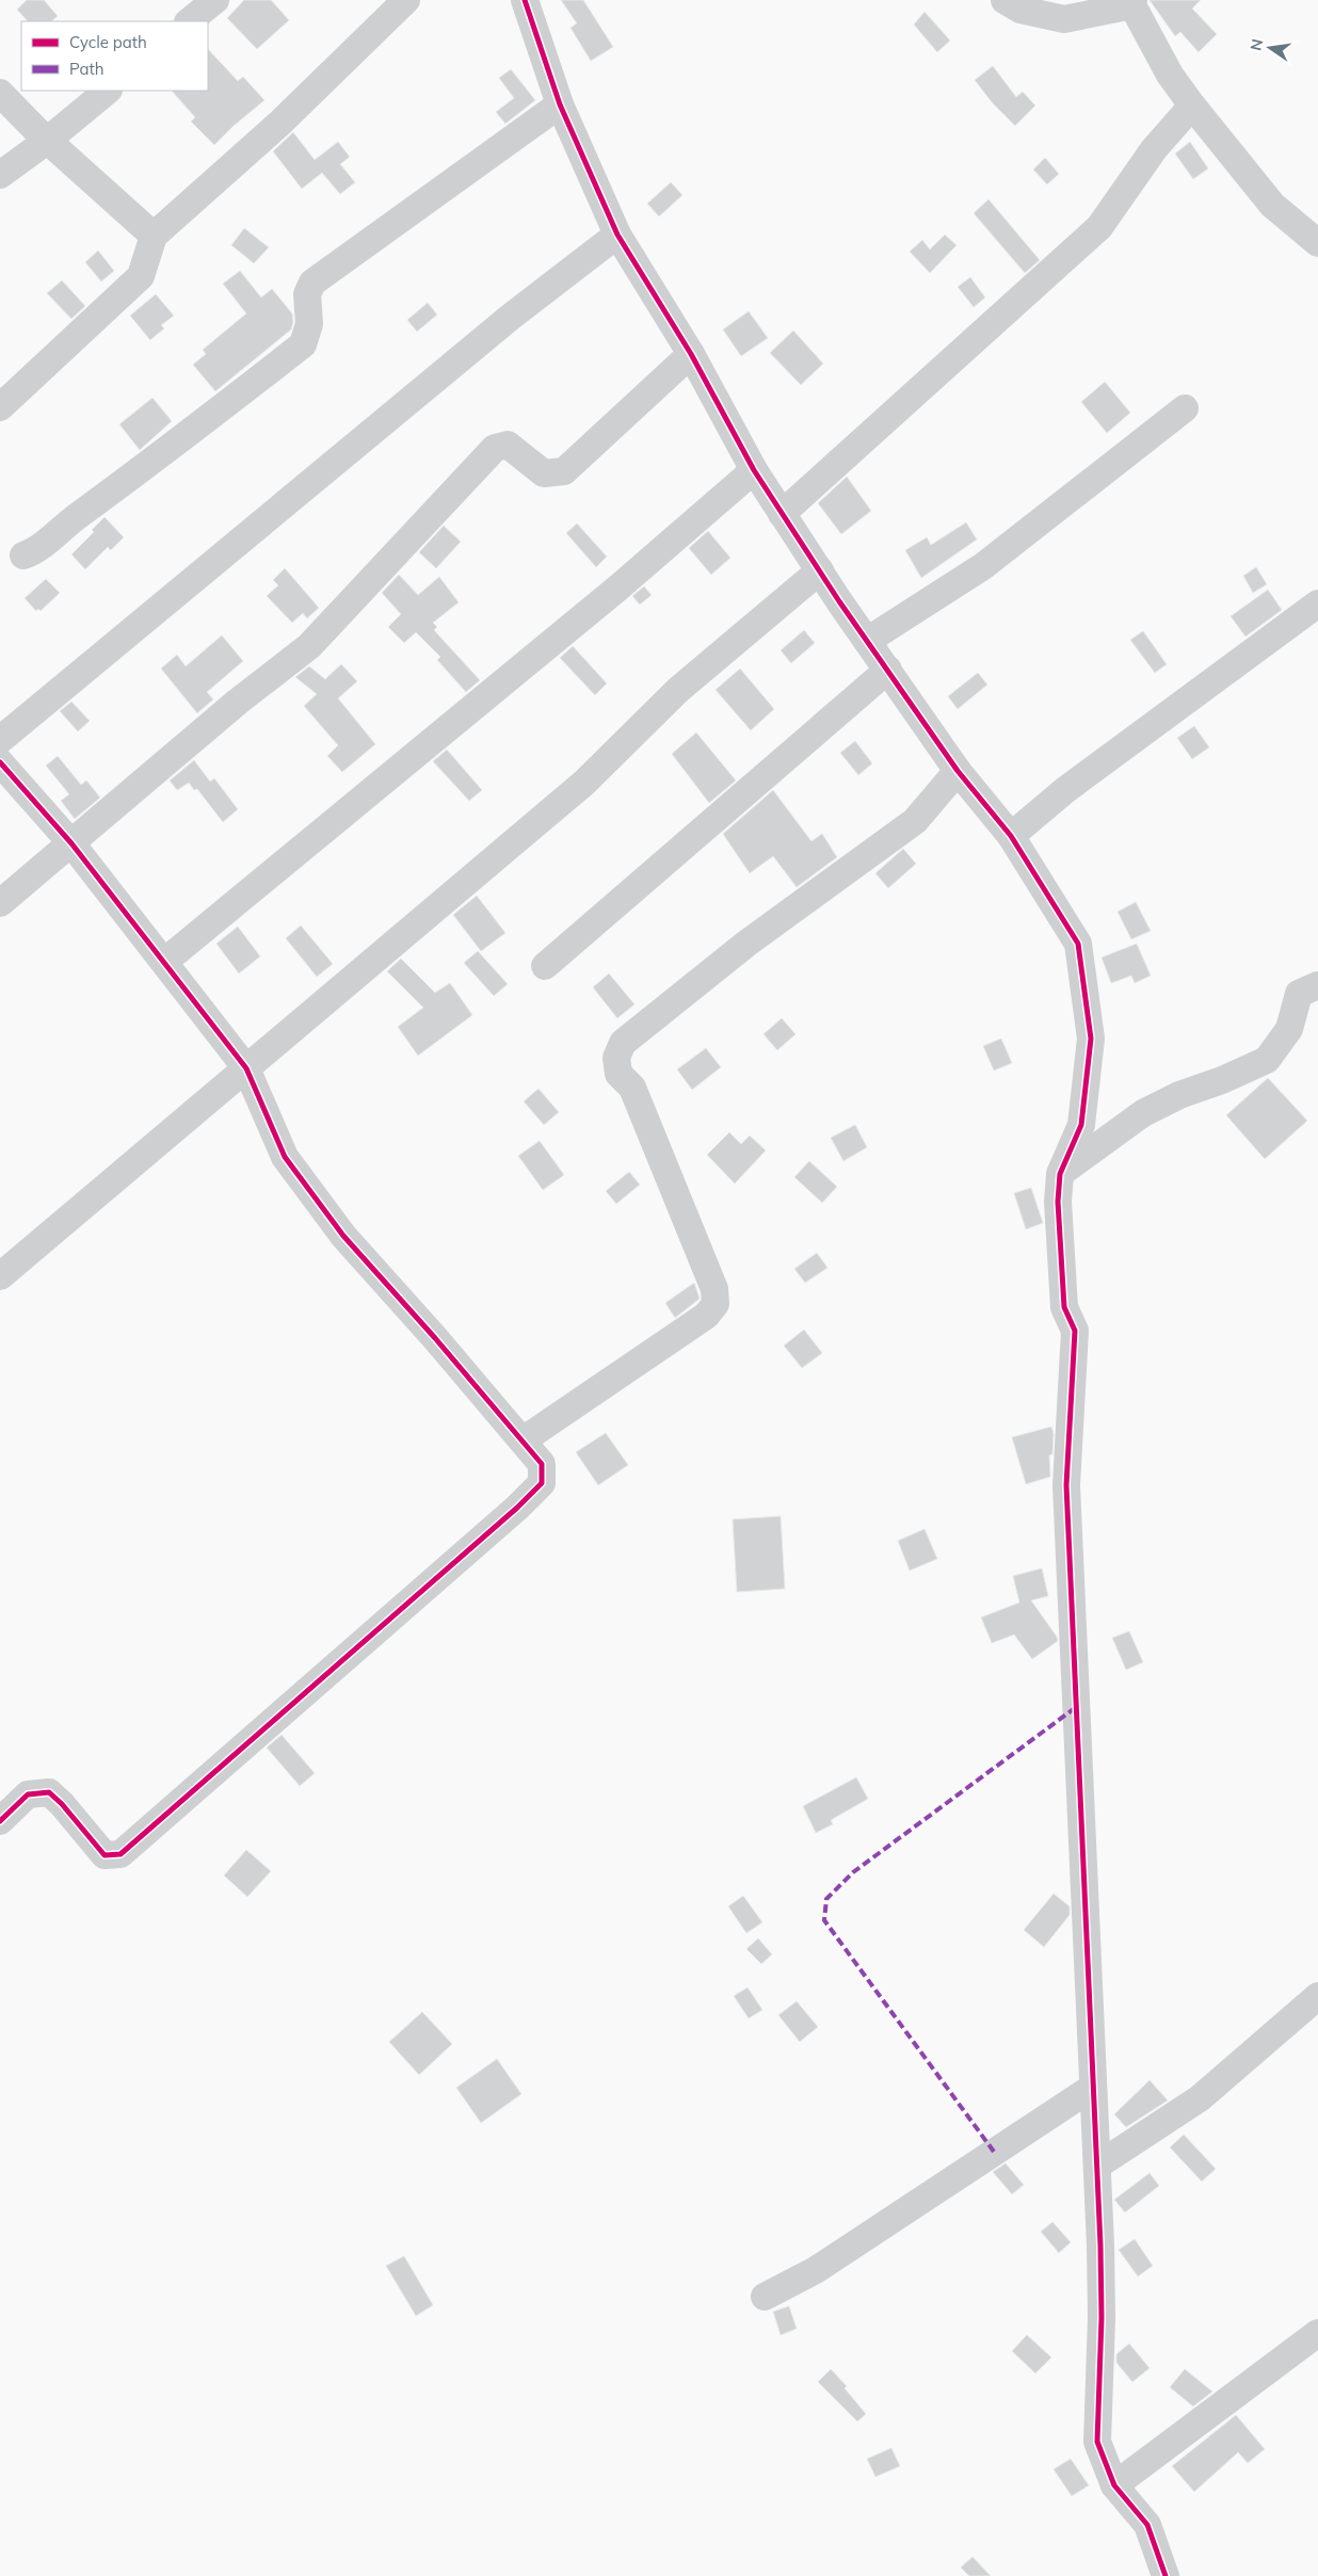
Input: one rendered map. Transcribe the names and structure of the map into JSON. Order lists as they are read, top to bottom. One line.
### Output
{"legend":["Cycle path","Path"],"north":"left"}
